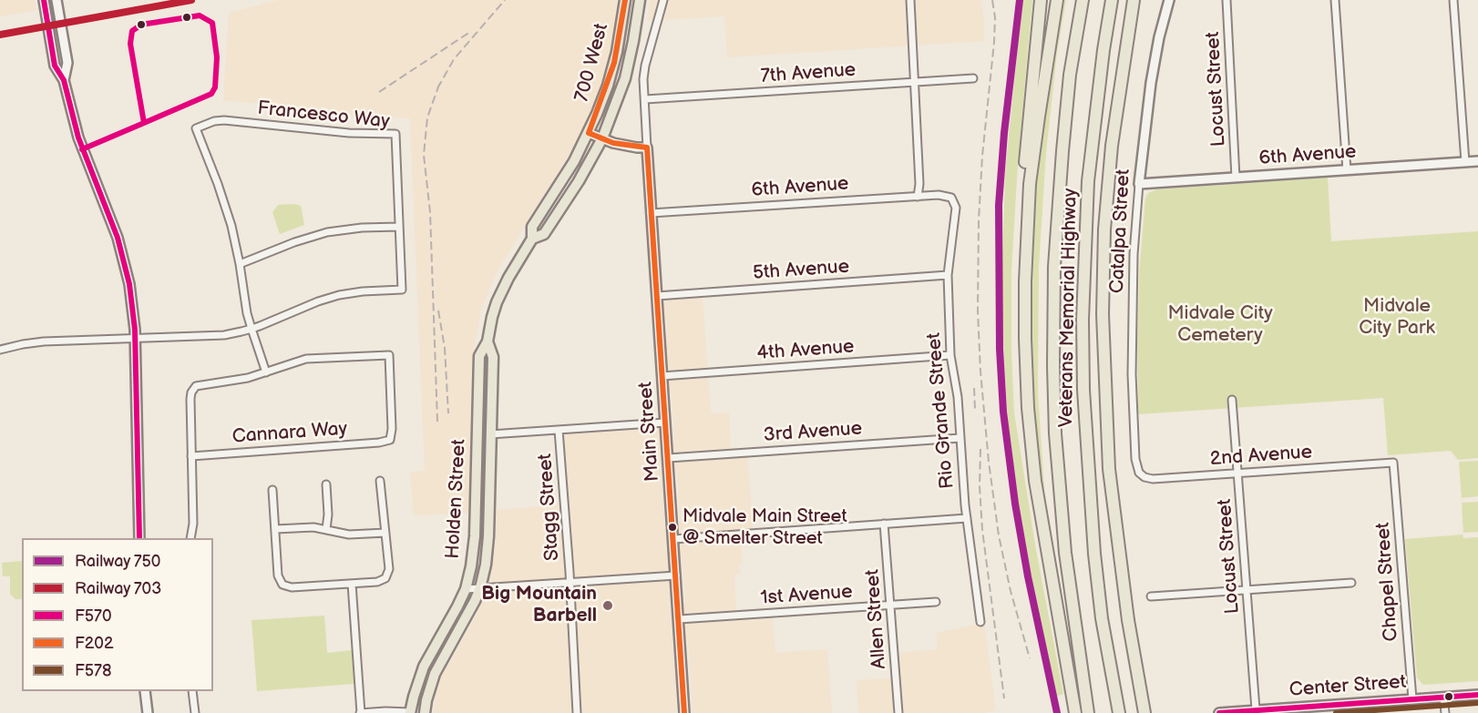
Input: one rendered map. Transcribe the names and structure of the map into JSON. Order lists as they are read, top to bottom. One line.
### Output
{"streets":{"highway":["Veterans Memorial Highway"],"main road":["700 West","Holden Street"],"street":["7th Avenue","Locust Street","Francesco Way","6th Avenue","Catalpa Street","5th Avenue","4th Avenue","Rio Grande Street","Main Street","3rd Avenue","Cannara Way","2nd Avenue","Stagg Street","Chapel Street","1st Avenue","Allen Street","Center Street"]},"crossings":[["700 West","Holden Street"],["7th Avenue","Main Street"],["Locust Street","6th Avenue"],["Locust Street","2nd Avenue"],["Locust Street","Center Street"],["6th Avenue","Catalpa Street"],["6th Avenue","Rio Grande Street"],["6th Avenue","Main Street"],["Catalpa Street","2nd Avenue"],["5th Avenue","Rio Grande Street"],["5th Avenue","Main Street"],["4th Avenue","Rio Grande Street"],["4th Avenue","Main Street"],["Rio Grande Street","3rd Avenue"],["Main Street","3rd Avenue"],["Main Street","1st Avenue"],["2nd Avenue","Chapel Street"],["Chapel Street","Center Street"],["1st Avenue","Allen Street"]],"parks":["Midvale City Park","Midvale City Cemetery"],"places":["Midvale Main Street @ Smelter Street","Big Mountain Barbell"],"lines":["rail line 750","rail line 703","transit line F570","transit line F202","transit line F578"],"legend":["Railway 750","Railway 703","F570","F202","F578"]}
